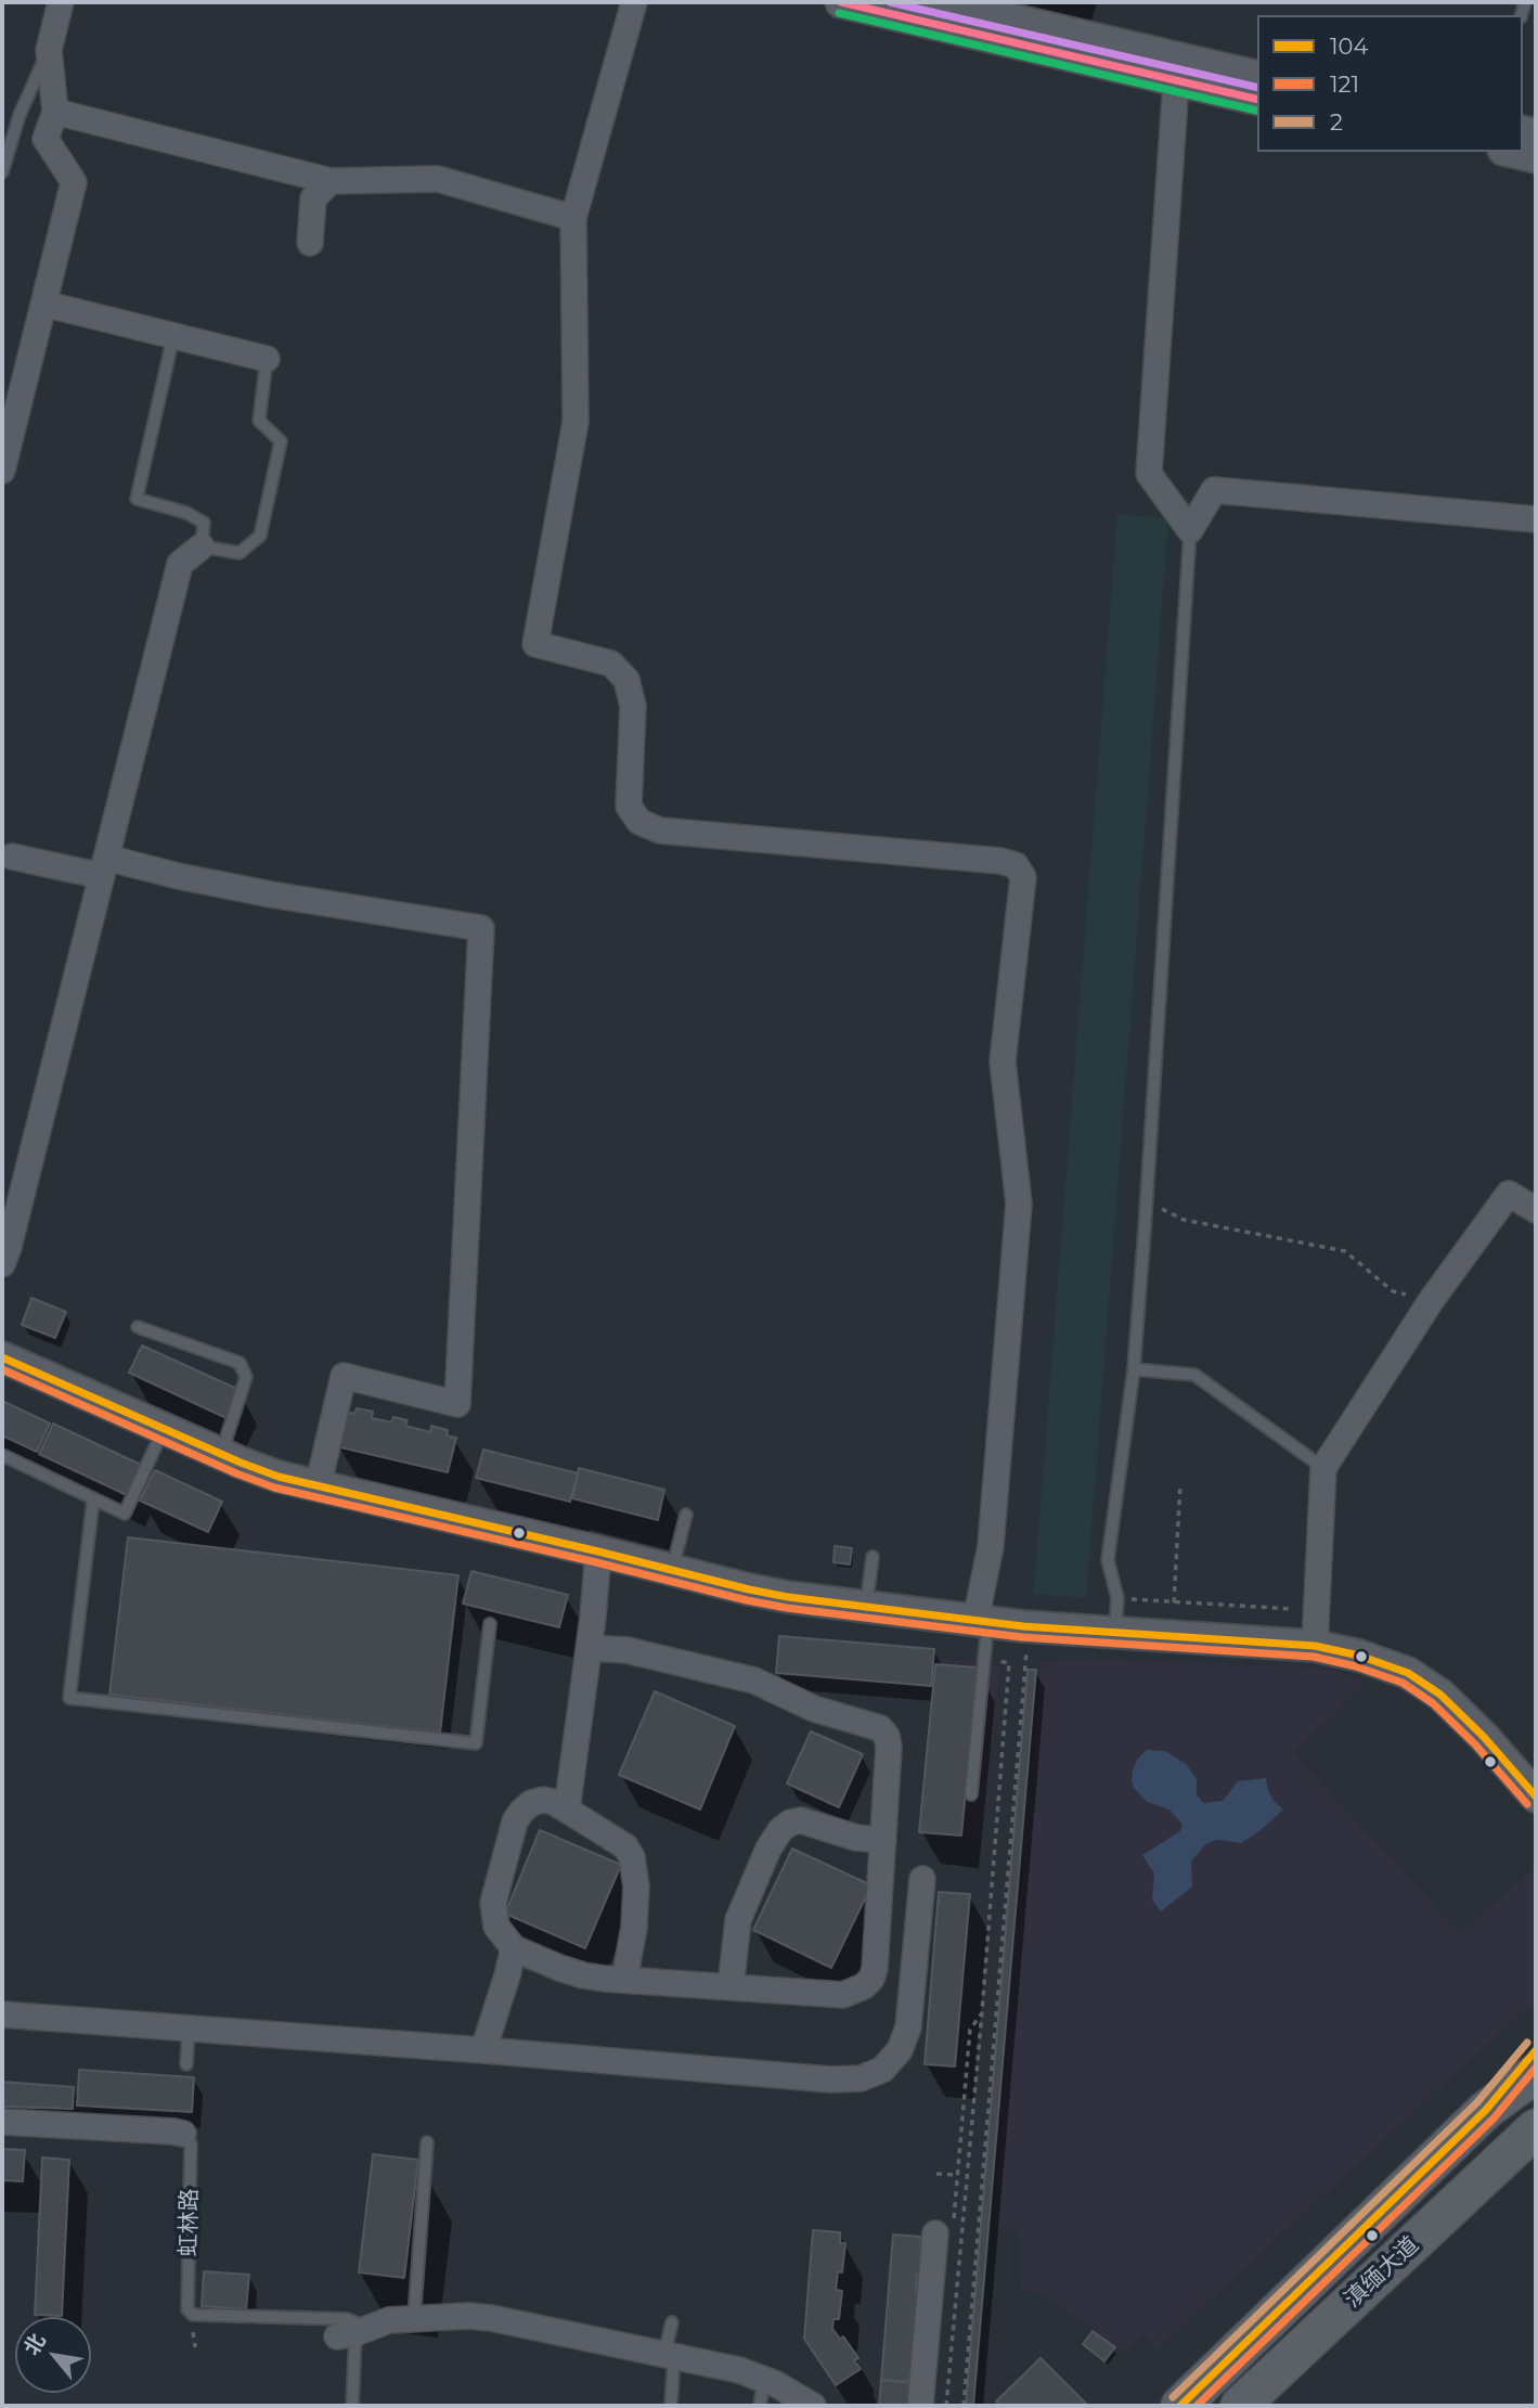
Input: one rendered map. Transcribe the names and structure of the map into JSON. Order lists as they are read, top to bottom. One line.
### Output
{"streets":{"main road":["滇缅大道"],"street":["虹林路"]},"lines":["transit line 104","transit line 121","transit line 2"],"legend":["104","121","2"],"north":"top left"}
